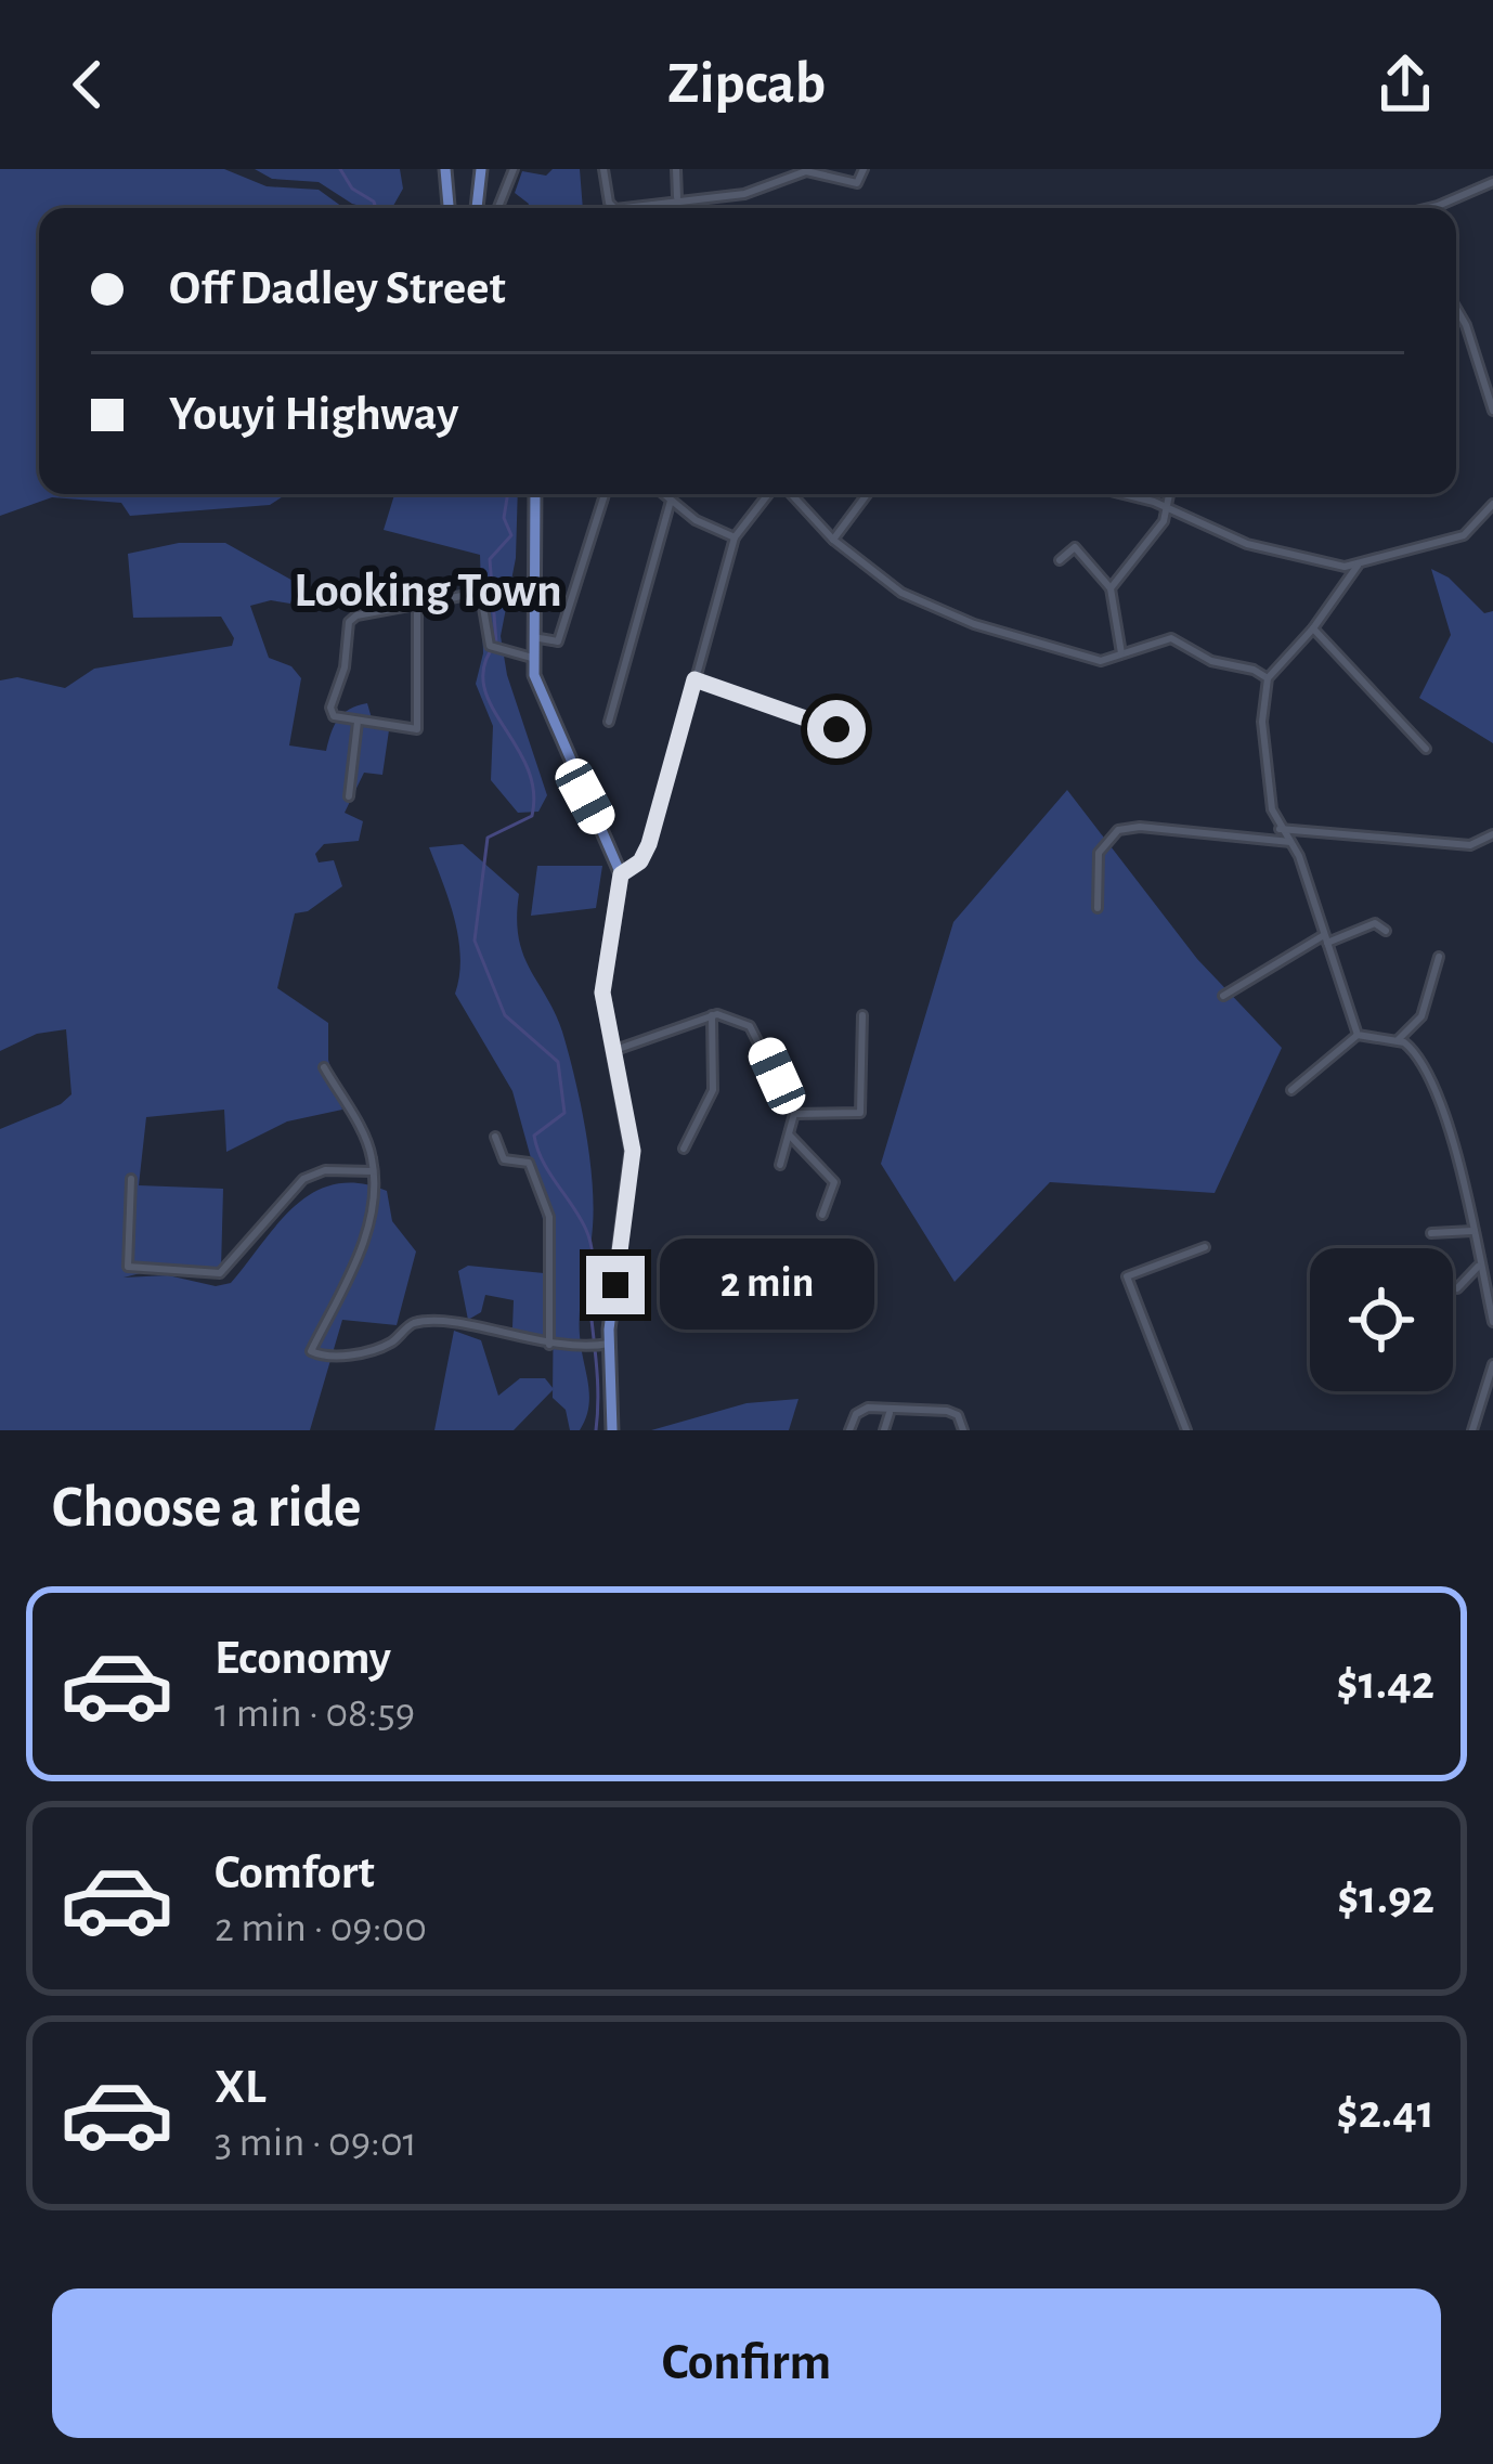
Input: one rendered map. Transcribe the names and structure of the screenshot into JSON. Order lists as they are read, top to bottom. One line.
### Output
{"districts":["Looking Town"],"page":{"header":"Zipcab","banner":["Off Dadley Street","Youyi Highway"],"bubble":"2 min","heading":"Choose a ride","list":[{"name":"Economy","note":"1 min · 08:59","value":"$1.42"},{"name":"Comfort","note":"2 min · 09:00","value":"$1.92"},{"name":"XL","note":"3 min · 09:01","value":"$2.41"}],"buttons":"Confirm"}}
